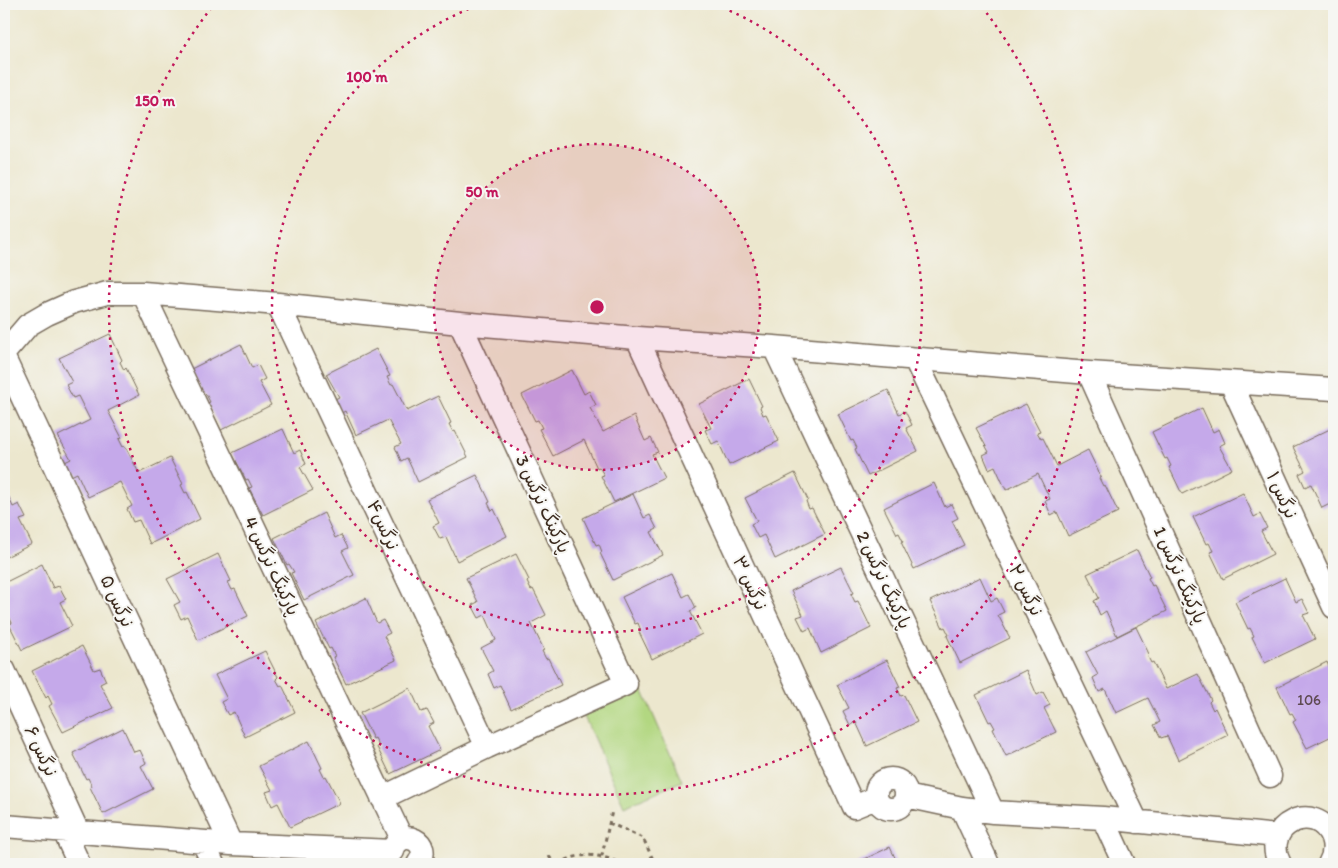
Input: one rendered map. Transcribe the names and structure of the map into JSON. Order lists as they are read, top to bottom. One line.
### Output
{"streets":{"street":["نرگس ۱","پارکینگ نرگس 3","نرگس۴","پارکینگ نرگس 4","پارکینگ نرگس 1","پارکینگ نرگس 2","نرگس ۳","نرگس ۲","نرگس ۵","نرگس ۶"]},"crossings":[["پارکینگ نرگس 3","نرگس۴"]],"house_numbers":["106"],"rings":["100 m","150 m","50 m"]}
